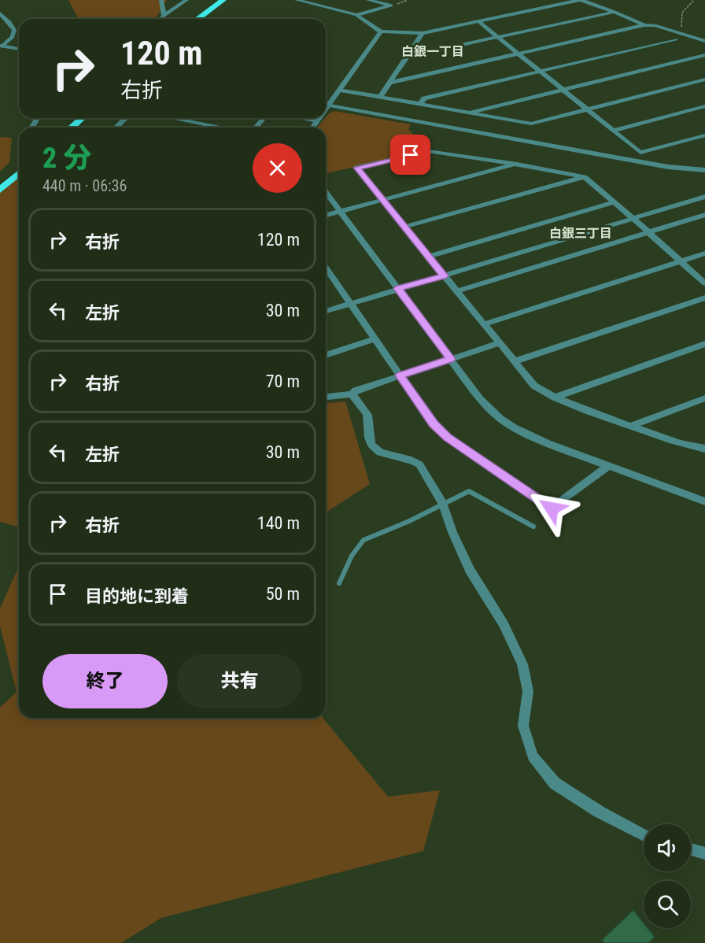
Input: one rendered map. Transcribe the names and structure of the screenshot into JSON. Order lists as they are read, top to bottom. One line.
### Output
{"districts":["白銀一丁目","白銀三丁目"],"page":{"turn":["120 m","右折"],"heading":["2 分","440 m · 06:36"],"list":[{"name":"右折","value":"120 m"},{"name":"左折","value":"30 m"},{"name":"右折","value":"70 m"},{"name":"左折","value":"30 m"},{"name":"右折","value":"140 m"},{"name":"目的地に到着","value":"50 m"}],"buttons":["終了","共有"]}}
